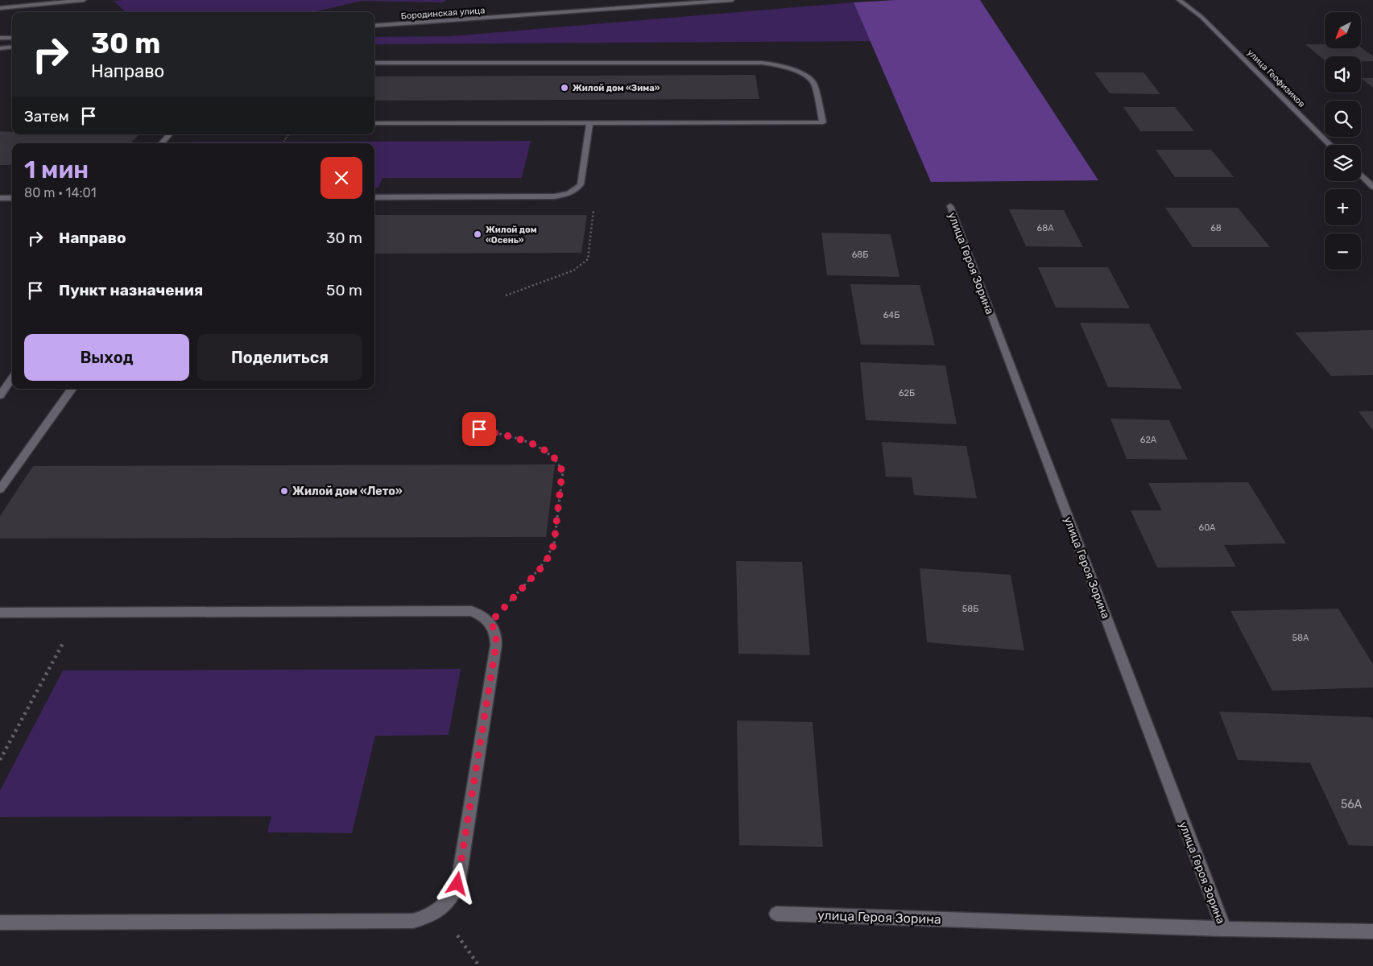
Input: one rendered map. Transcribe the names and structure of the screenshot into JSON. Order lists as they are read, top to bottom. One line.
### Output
{"streets":{"street":["Бородинская улица","улица Геофизиков","улица Героя Зорина"]},"places":["Жилой дом «Зима»","Жилой дом «Осень»","Жилой дом «Лето»"],"house_numbers":["68А","68","68Б","64Б","62Б","62А","60А","58Б","58А","56А"],"north":"bottom left","page":{"map_buttons":["+","−"],"turn":["30 m","Направо"],"then":"Затем","heading":["1 мин","80 m · 14:01"],"list":[{"name":"Направо","value":"30 m"},{"name":"Пункт назначения","value":"50 m"}],"buttons":["Выход","Поделиться"]}}
